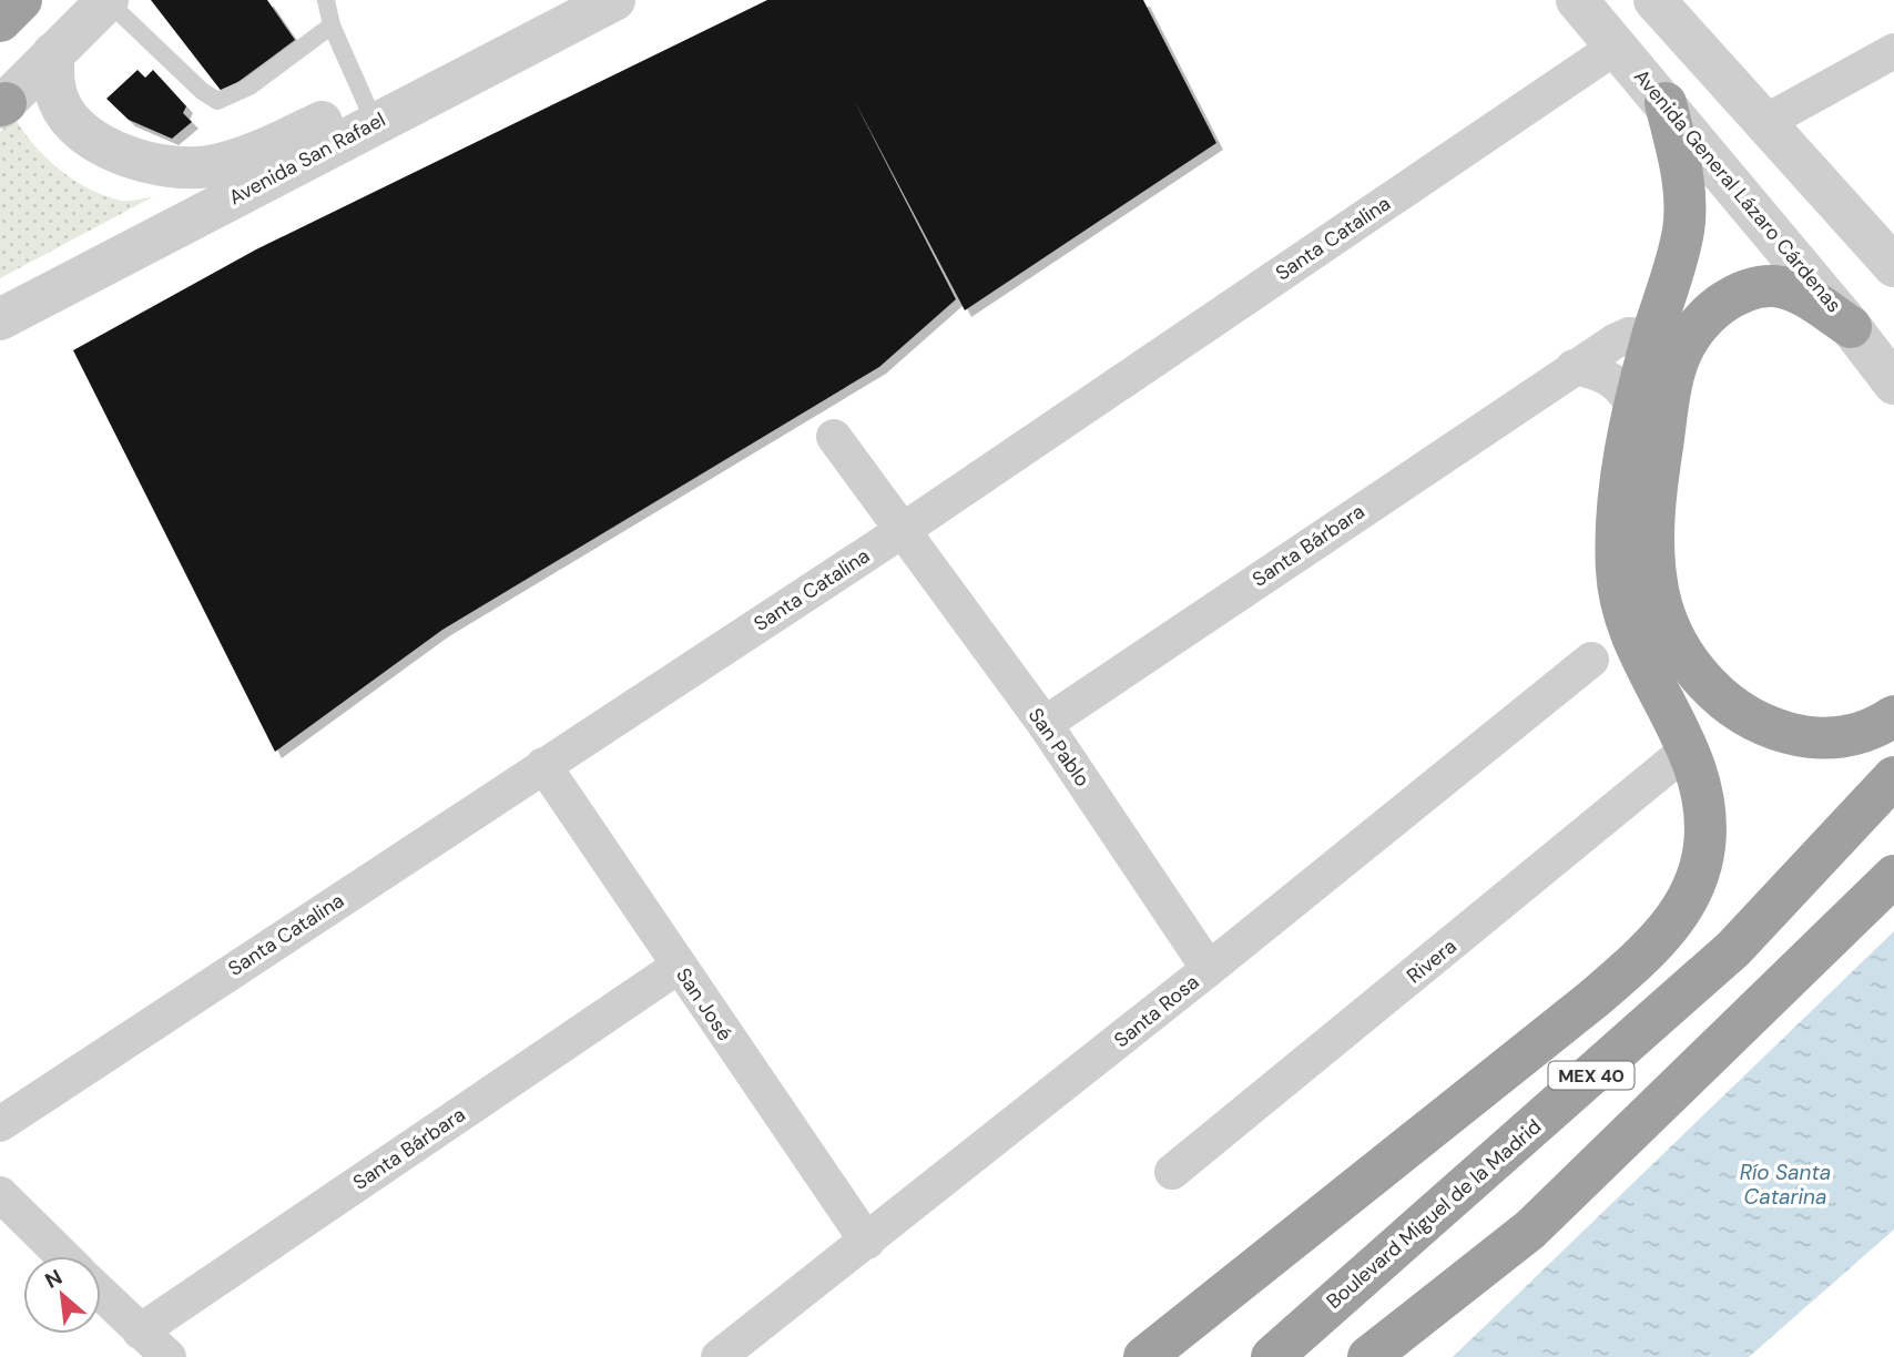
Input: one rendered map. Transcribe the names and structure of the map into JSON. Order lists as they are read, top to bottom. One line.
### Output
{"streets":{"highway":["MEX 40","Boulevard Miguel de la Madrid"],"street":["Avenida San Rafael","Avenida General Lázaro Cárdenas","Santa Catalina","Santa Bárbara","San Pablo","Rivera","San José","Santa Rosa"]},"crossings":[["Avenida General Lázaro Cárdenas","Santa Catalina"],["Santa Catalina","San Pablo"],["Santa Catalina","San José"],["Santa Bárbara","San Pablo"],["Santa Bárbara","San José"],["San Pablo","Santa Rosa"],["San José","Santa Rosa"]],"water":["Río Santa Catarina"],"north":"top left"}
